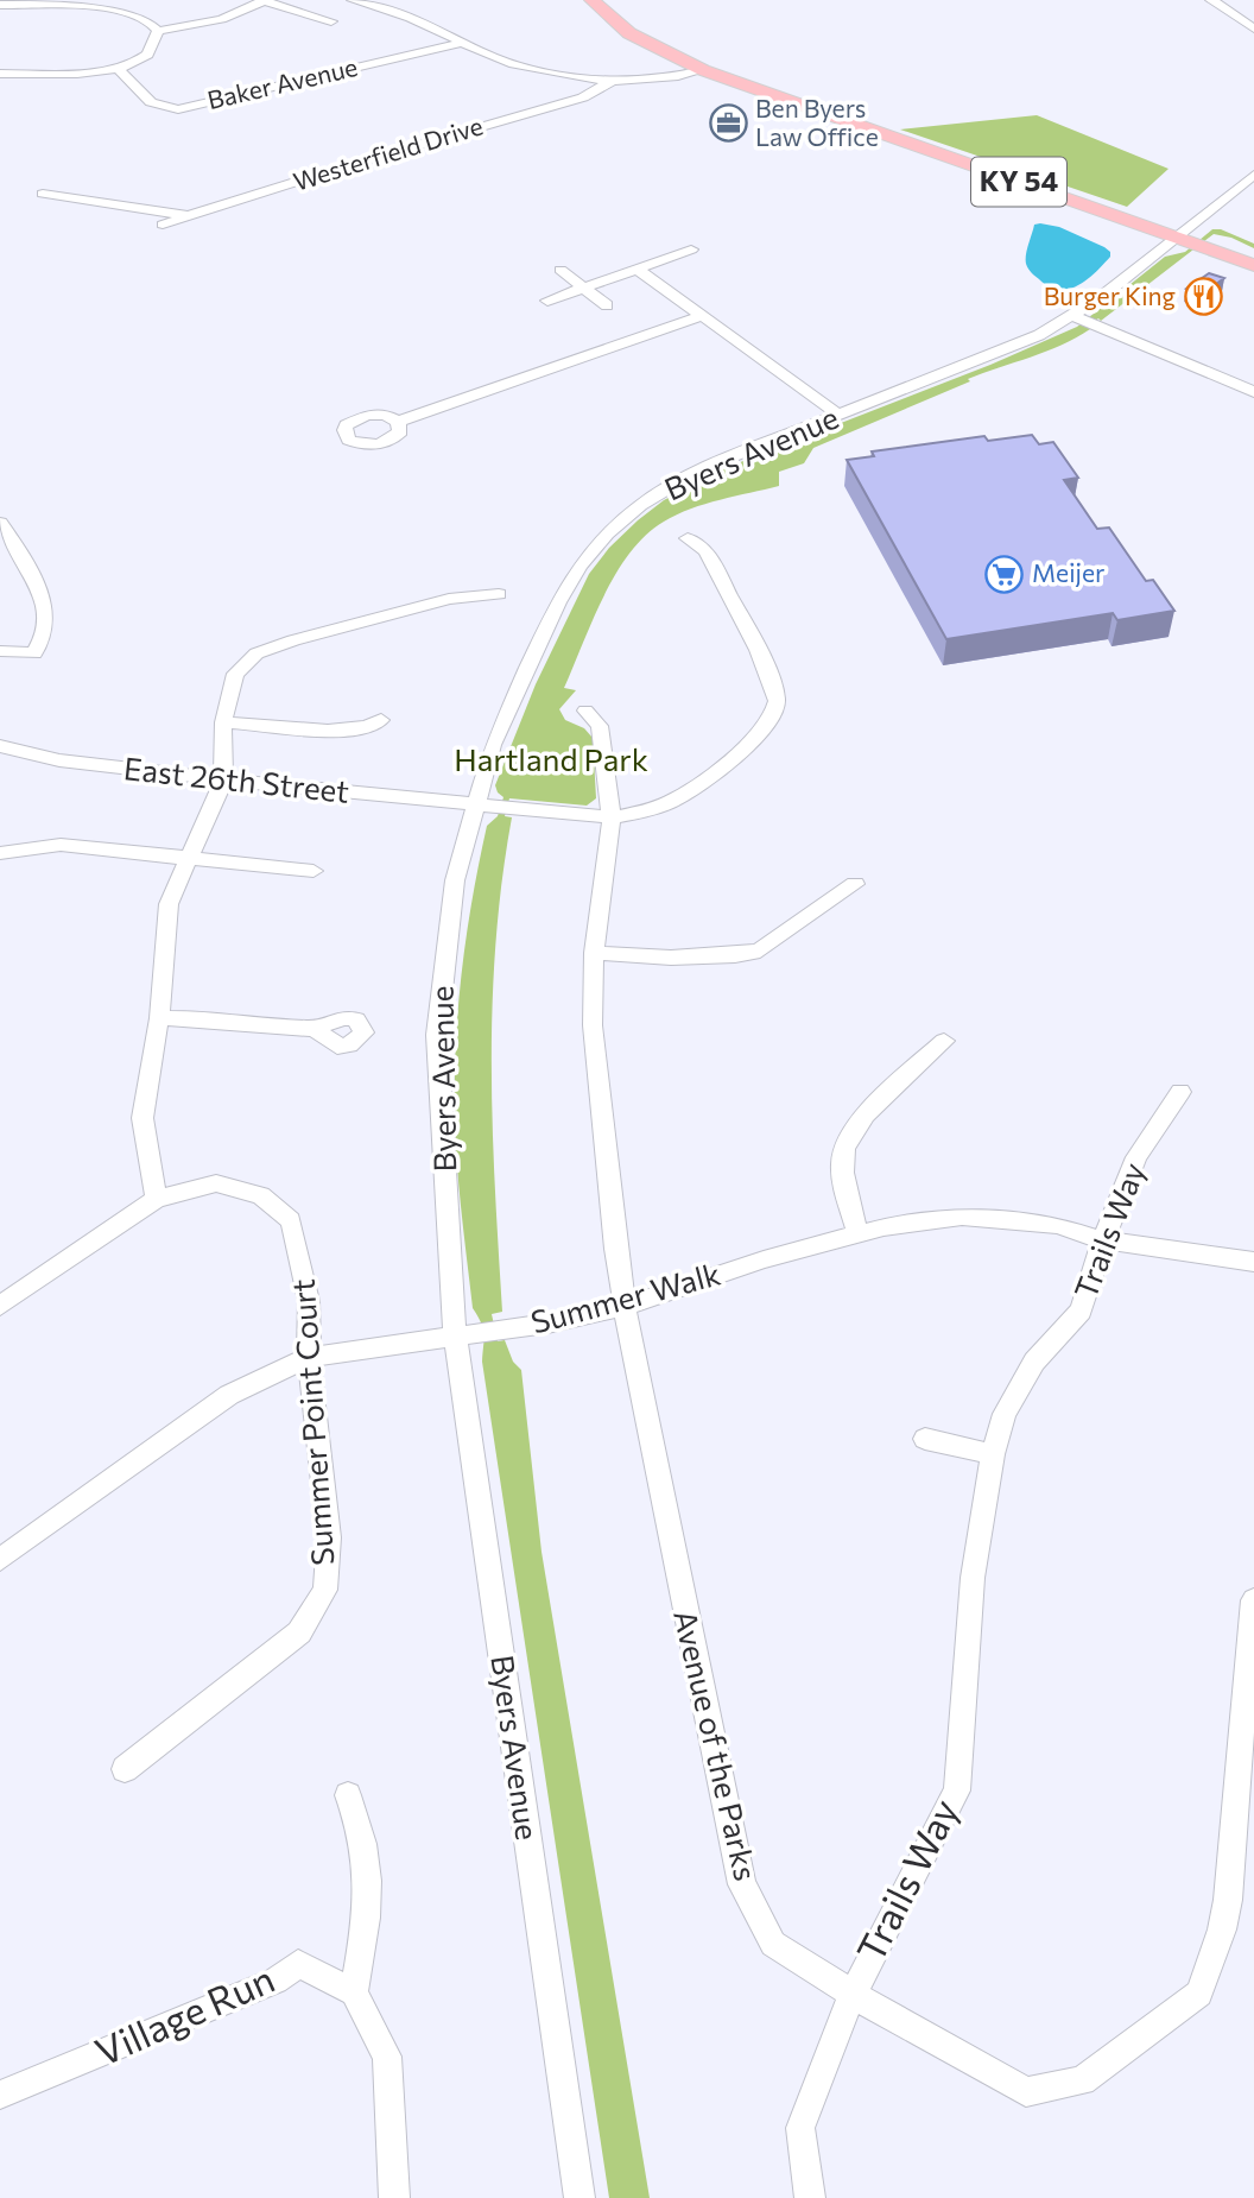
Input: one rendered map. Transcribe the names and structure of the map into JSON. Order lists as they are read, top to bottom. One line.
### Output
{"streets":{"main road":["KY 54"],"street":["Baker Avenue","Westerfield Drive","Byers Avenue","East 26th Street","Trails Way","Summer Walk","Summer Point Court","Avenue of the Parks","Village Run"]},"crossings":[["KY 54","Byers Avenue"],["Byers Avenue","East 26th Street"],["Byers Avenue","Summer Walk"],["East 26th Street","Avenue of the Parks"],["Trails Way","Summer Walk"],["Trails Way","Avenue of the Parks"],["Summer Walk","Summer Point Court"],["Summer Walk","Avenue of the Parks"]],"parks":["Hartland Park"],"places":{"office":["Ben Byers Law Office"],"restaurant":["Burger King"],"supermarket":["Meijer"]}}
